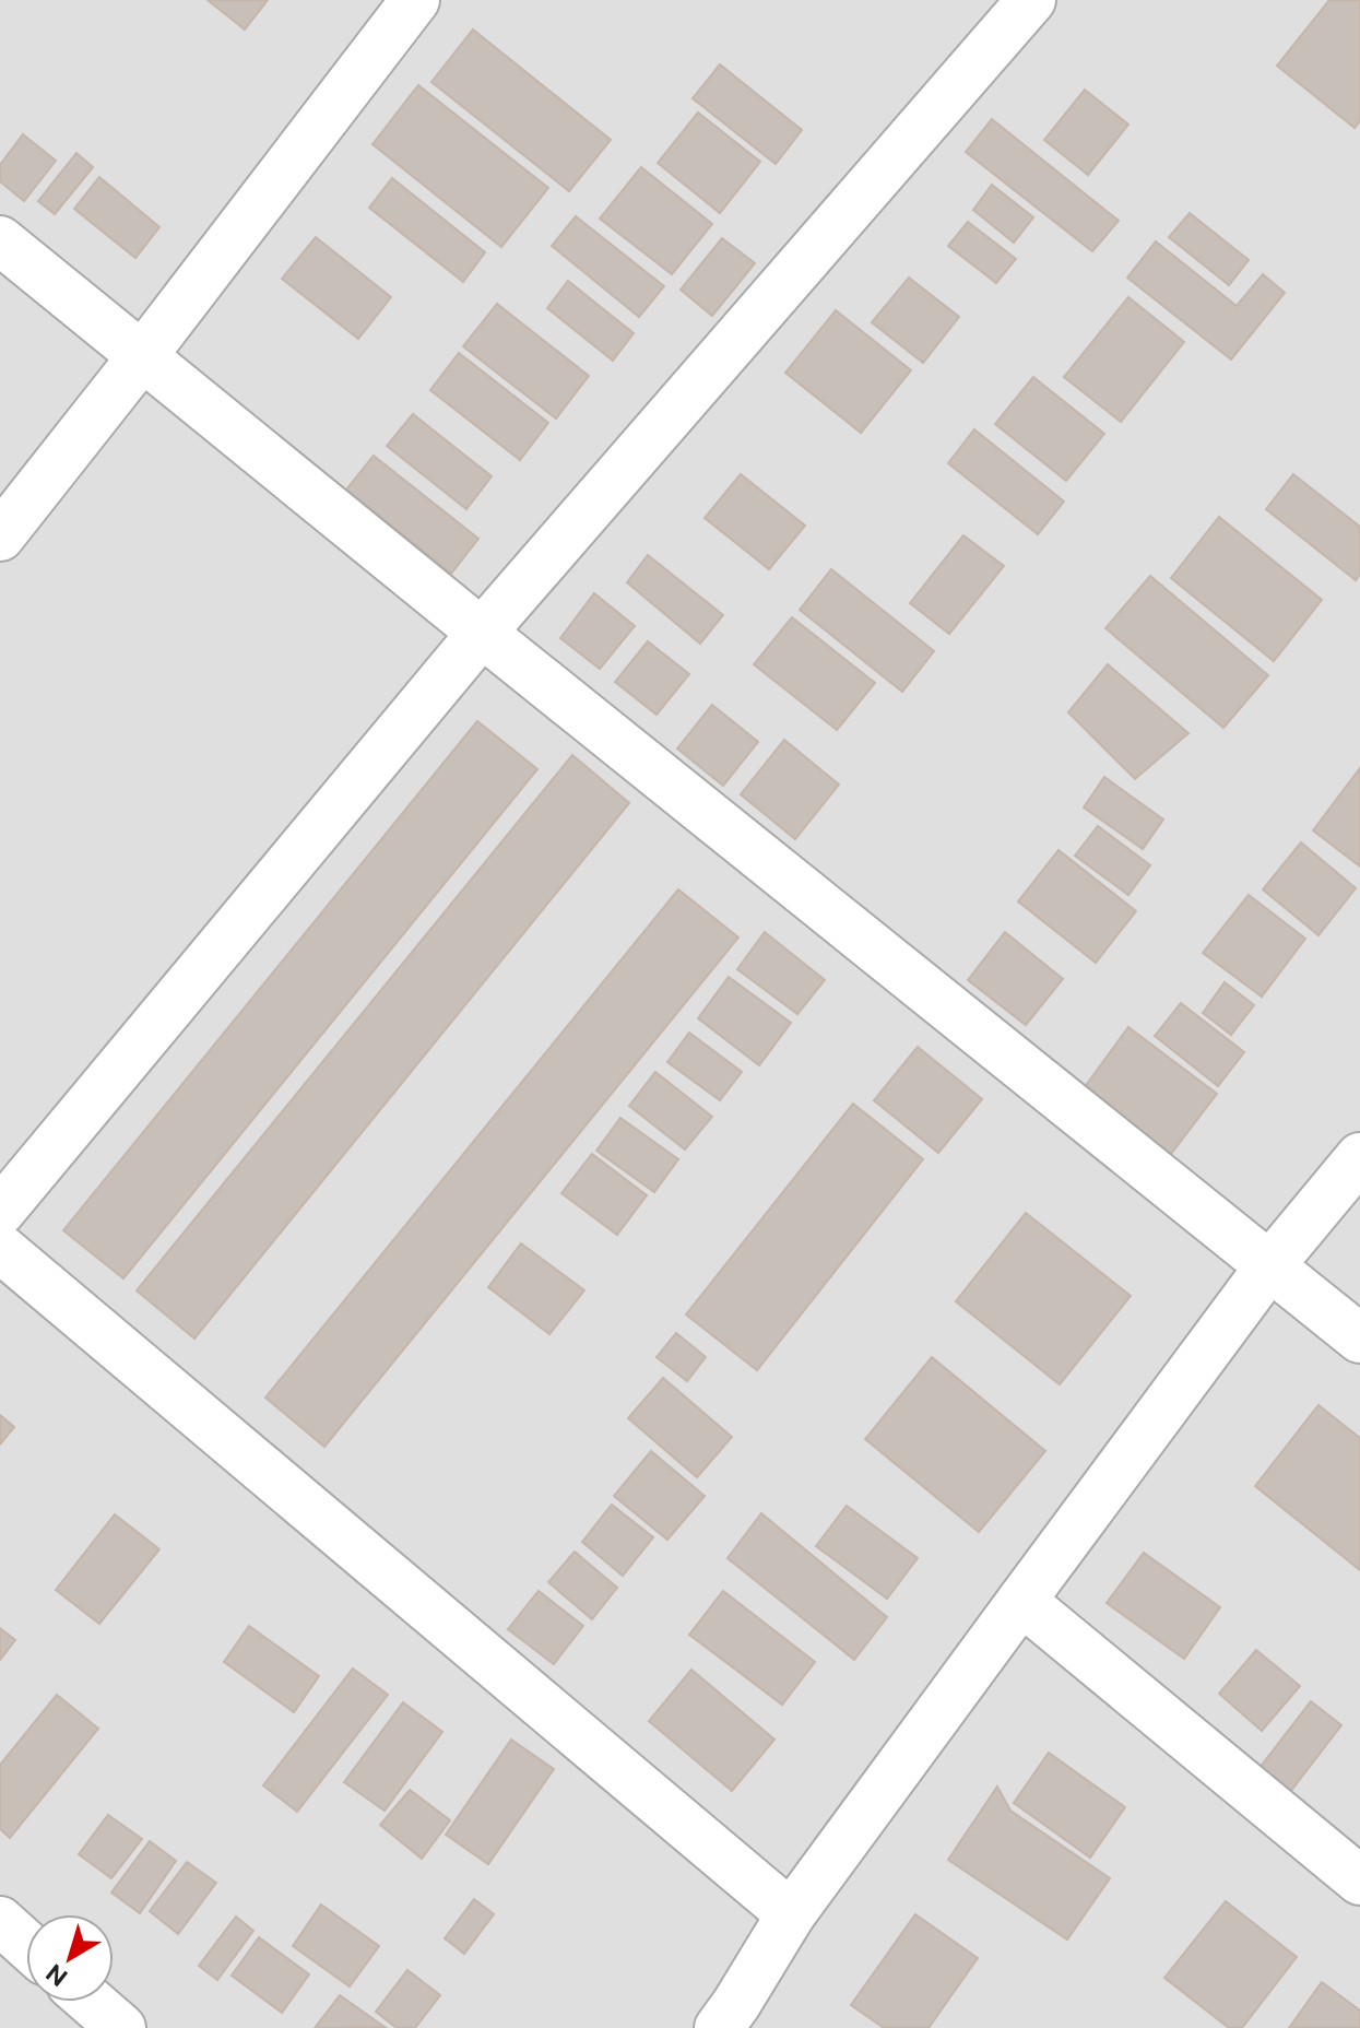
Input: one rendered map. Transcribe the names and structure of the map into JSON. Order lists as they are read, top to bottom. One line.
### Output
{"north":"bottom left"}
